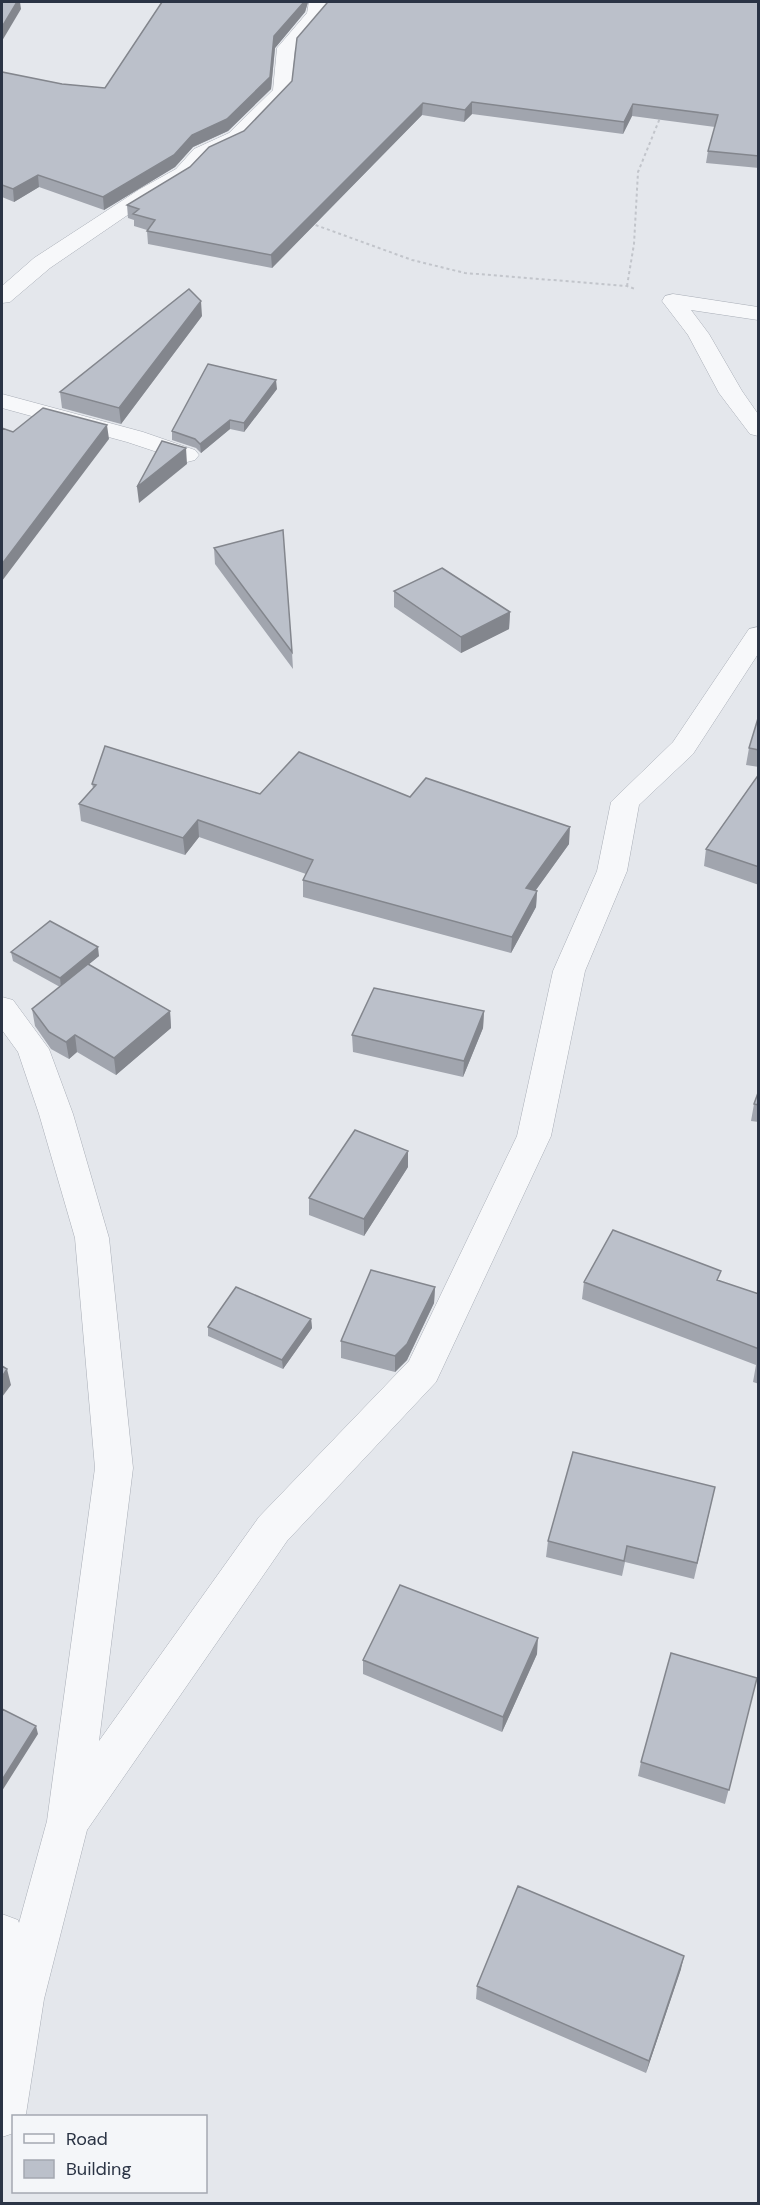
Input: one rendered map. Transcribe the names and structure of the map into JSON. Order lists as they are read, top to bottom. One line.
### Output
{"legend":["Road","Building"]}
